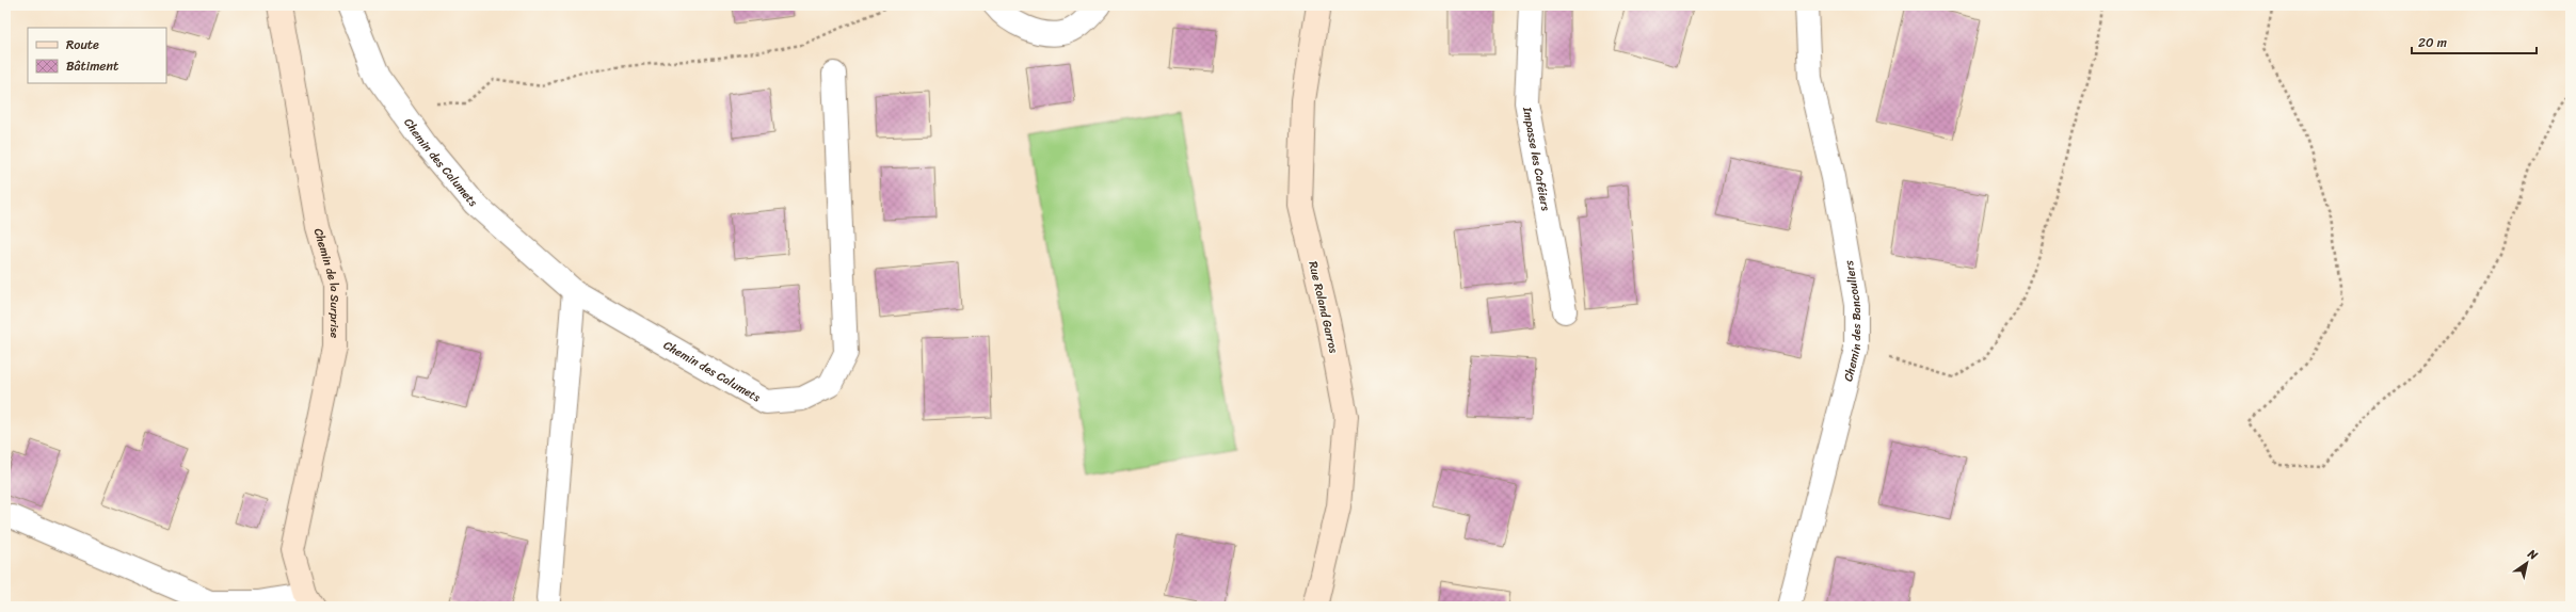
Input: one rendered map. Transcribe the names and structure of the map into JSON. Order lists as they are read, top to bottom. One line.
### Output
{"streets":{"main road":["Chemin de la Surprise","Rue Roland Garros"],"street":["Impasse les Caféiers","Chemin des Calumets","Chemin des Bancouliers"]},"legend":["Route","Bâtiment"],"scale_bar":"20 m","north":"top right"}
